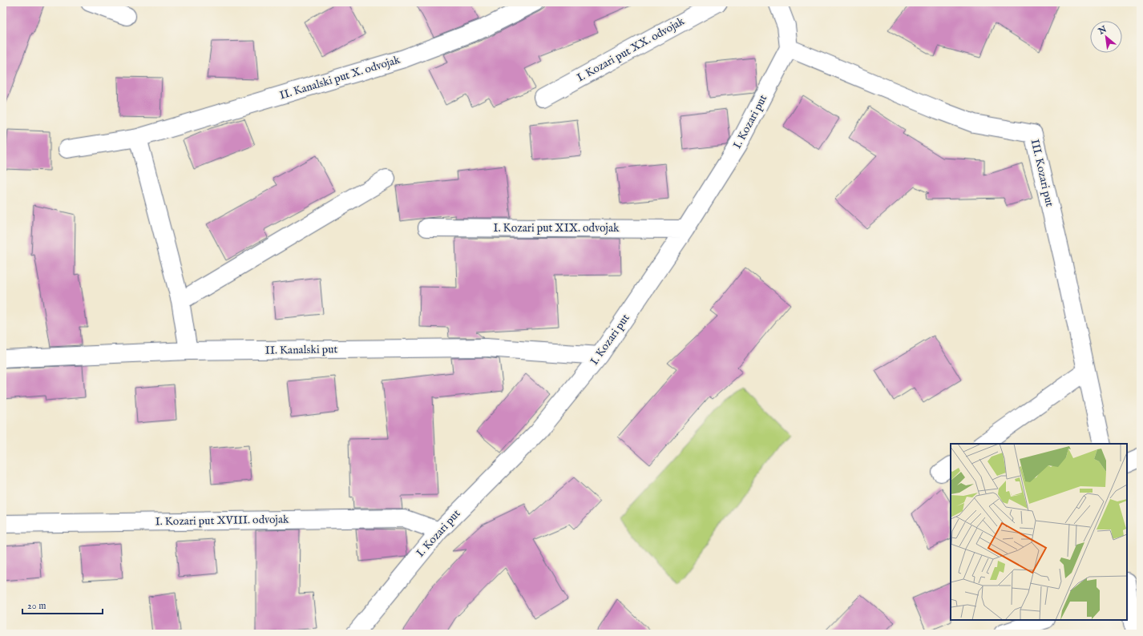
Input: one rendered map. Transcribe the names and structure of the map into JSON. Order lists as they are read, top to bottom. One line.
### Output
{"streets":{"street":["I. Kozari put XX. odvojak","II. Kanalski put X. odvojak","I. Kozari put","III. Kozari put","I. Kozari put XIX. odvojak","II. Kanalski put","I. Kozari put XVIII. odvojak"]},"crossings":[["I. Kozari put","III. Kozari put"],["I. Kozari put","I. Kozari put XIX. odvojak"],["I. Kozari put","II. Kanalski put"],["I. Kozari put","I. Kozari put XVIII. odvojak"]],"scale_bar":"20 m","north":"top left"}
